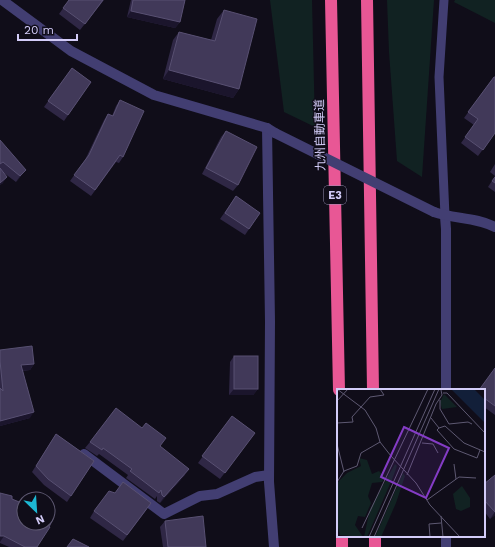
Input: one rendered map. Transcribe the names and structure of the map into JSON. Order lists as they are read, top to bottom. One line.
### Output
{"streets":{"highway":["九州自動車道","E3"]},"scale_bar":"20 m","north":"bottom right"}
